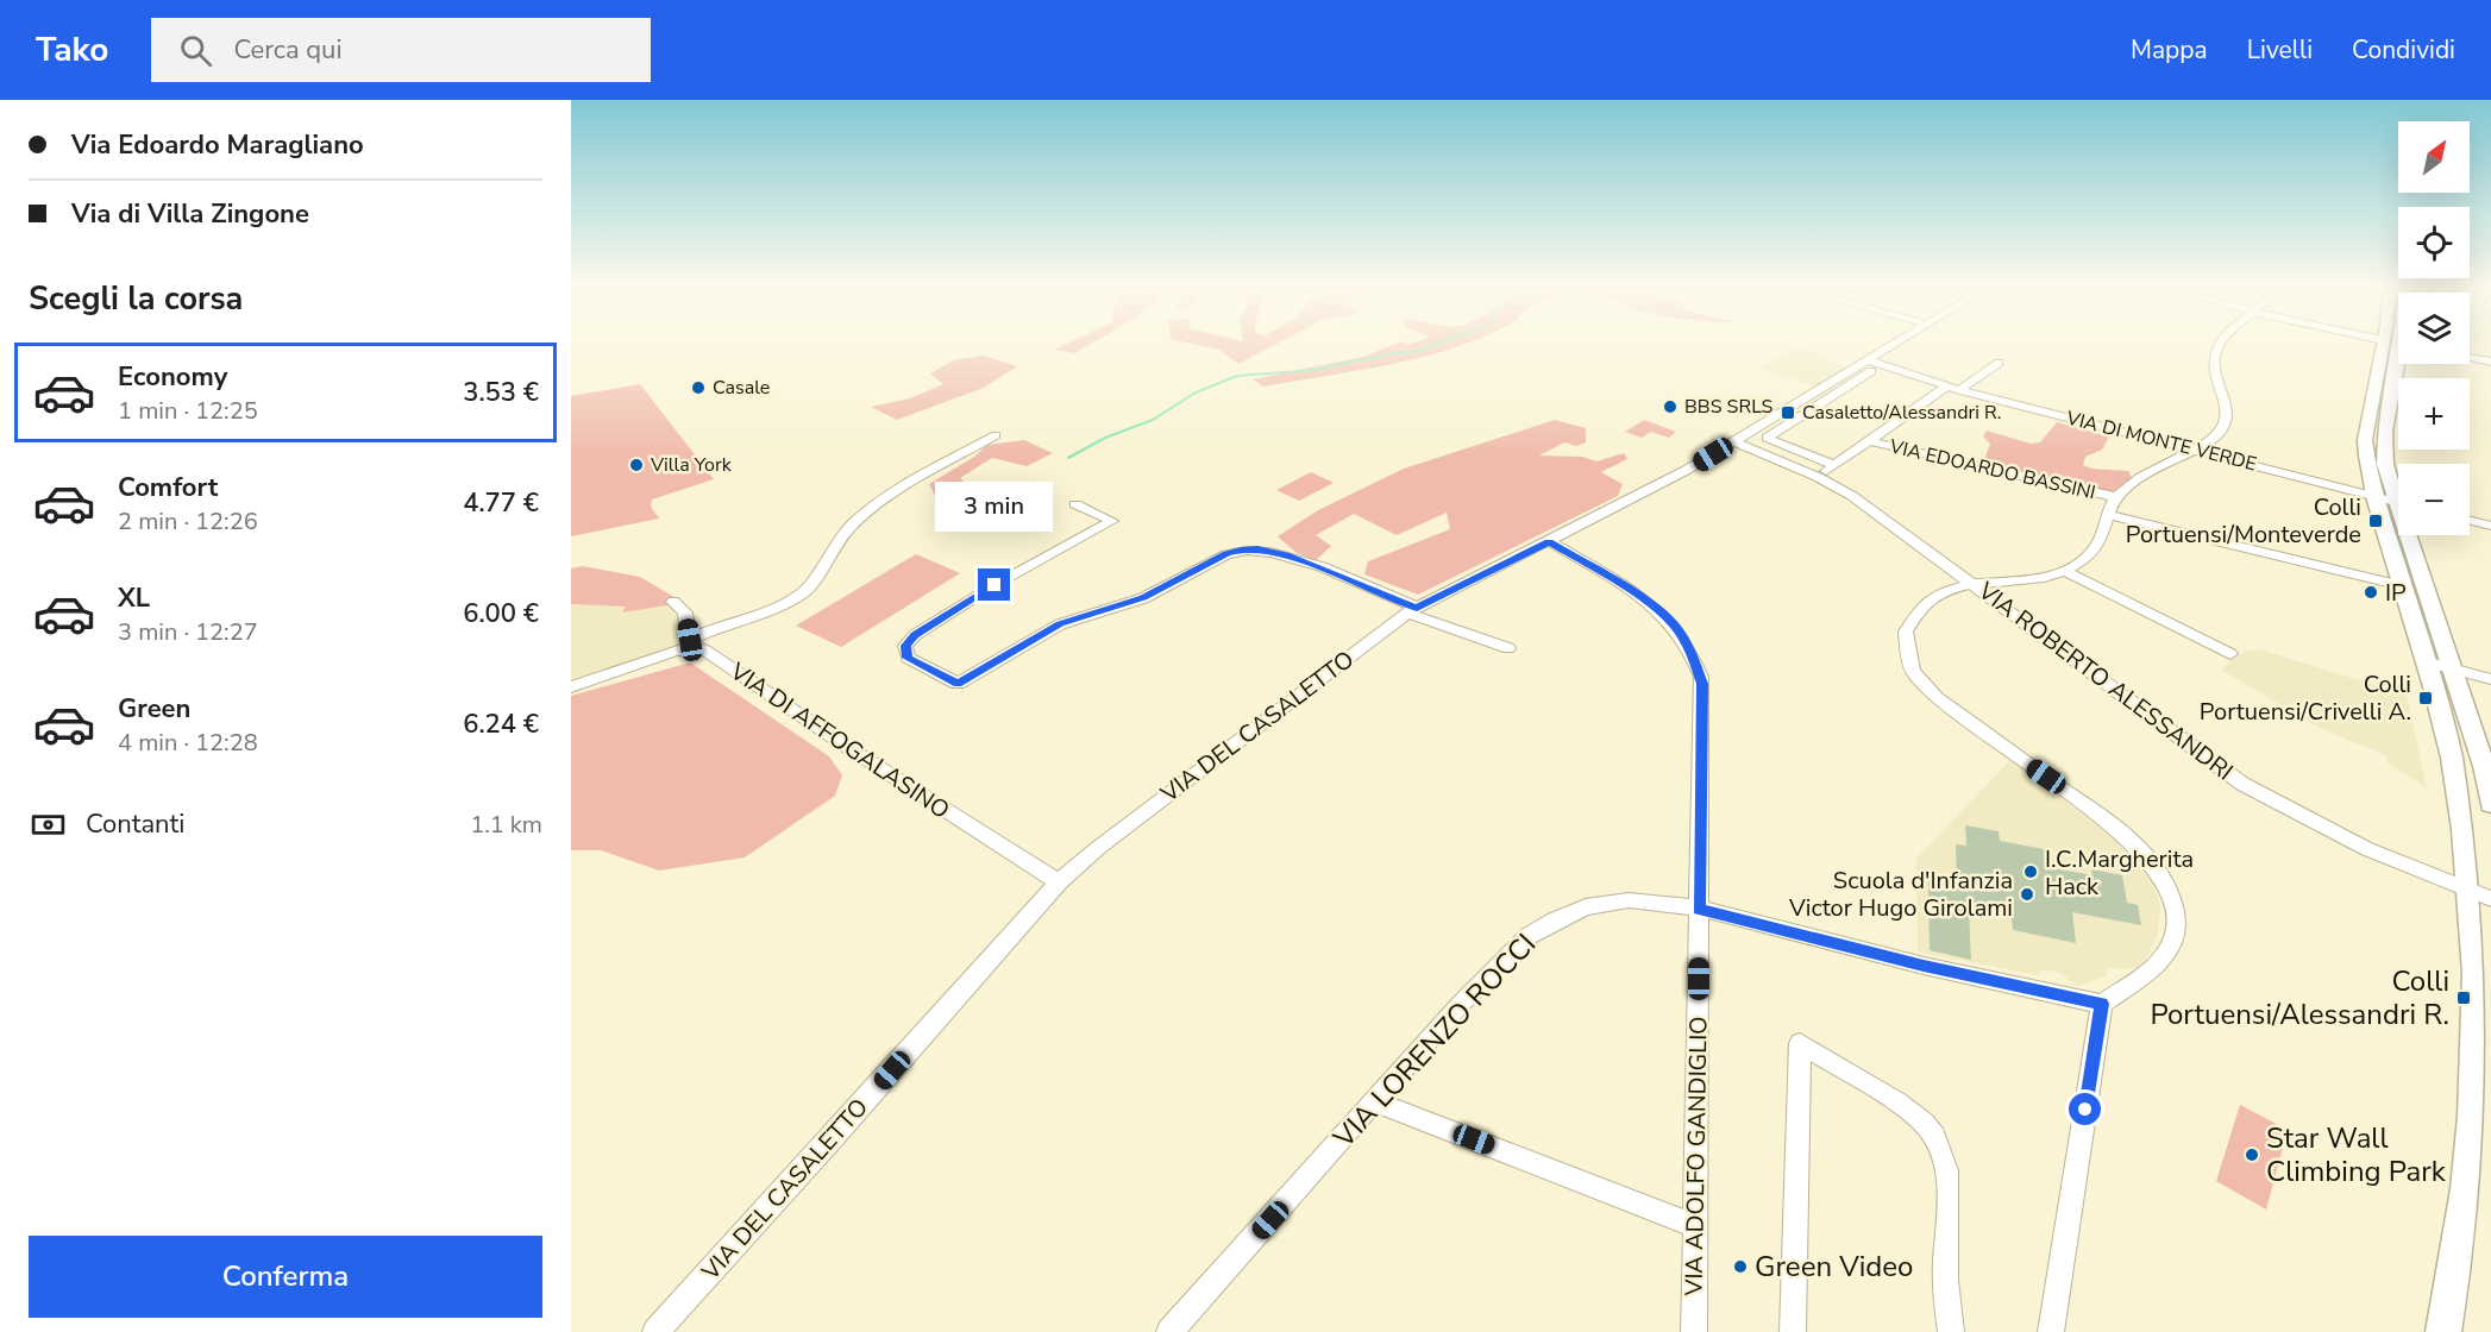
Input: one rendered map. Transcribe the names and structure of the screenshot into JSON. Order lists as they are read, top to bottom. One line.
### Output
{"streets":{"street":["VIA DI MONTE VERDE","VIA EDOARDO BASSINI","VIA ROBERTO ALESSANDRI","VIA DEL CASALETTO","VIA DI AFFOGALASINO","VIA LORENZO ROCCI","VIA ADOLFO GANDIGLIO"]},"crossings":[["VIA DI MONTE VERDE","VIA DEL CASALETTO"],["VIA ROBERTO ALESSANDRI","VIA DEL CASALETTO"],["VIA DEL CASALETTO","VIA DI AFFOGALASINO"],["VIA DEL CASALETTO","VIA ADOLFO GANDIGLIO"],["VIA LORENZO ROCCI","VIA ADOLFO GANDIGLIO"]],"places":{"other":["Casale","BBS SRLS","Villa York","IP","I.C.Margherita Hack","Scuola d'Infanzia Victor Hugo Girolami","Star Wall Climbing Park","Green Video"],"transit":["Casaletto/Alessandri R.","Colli Portuensi/Monteverde","Colli Portuensi/Crivelli A.","Colli Portuensi/Alessandri R."]},"north":"top right","page":{"header":"Tako","search":"Cerca qui","nav":["Mappa","Livelli","Condividi"],"banner":["Via Edoardo Maragliano","Via di Villa Zingone"],"map_buttons":["+","−"],"heading":"Scegli la corsa","list":[{"name":"Economy","note":"1 min · 12:25","value":"3.53 €"},{"name":"Comfort","note":"2 min · 12:26","value":"4.77 €"},{"name":"XL","note":"3 min · 12:27","value":"6.00 €"},{"name":"Green","note":"4 min · 12:28","value":"6.24 €"}],"bubble":"3 min","pay":["Contanti","1.1 km"],"buttons":"Conferma"}}
